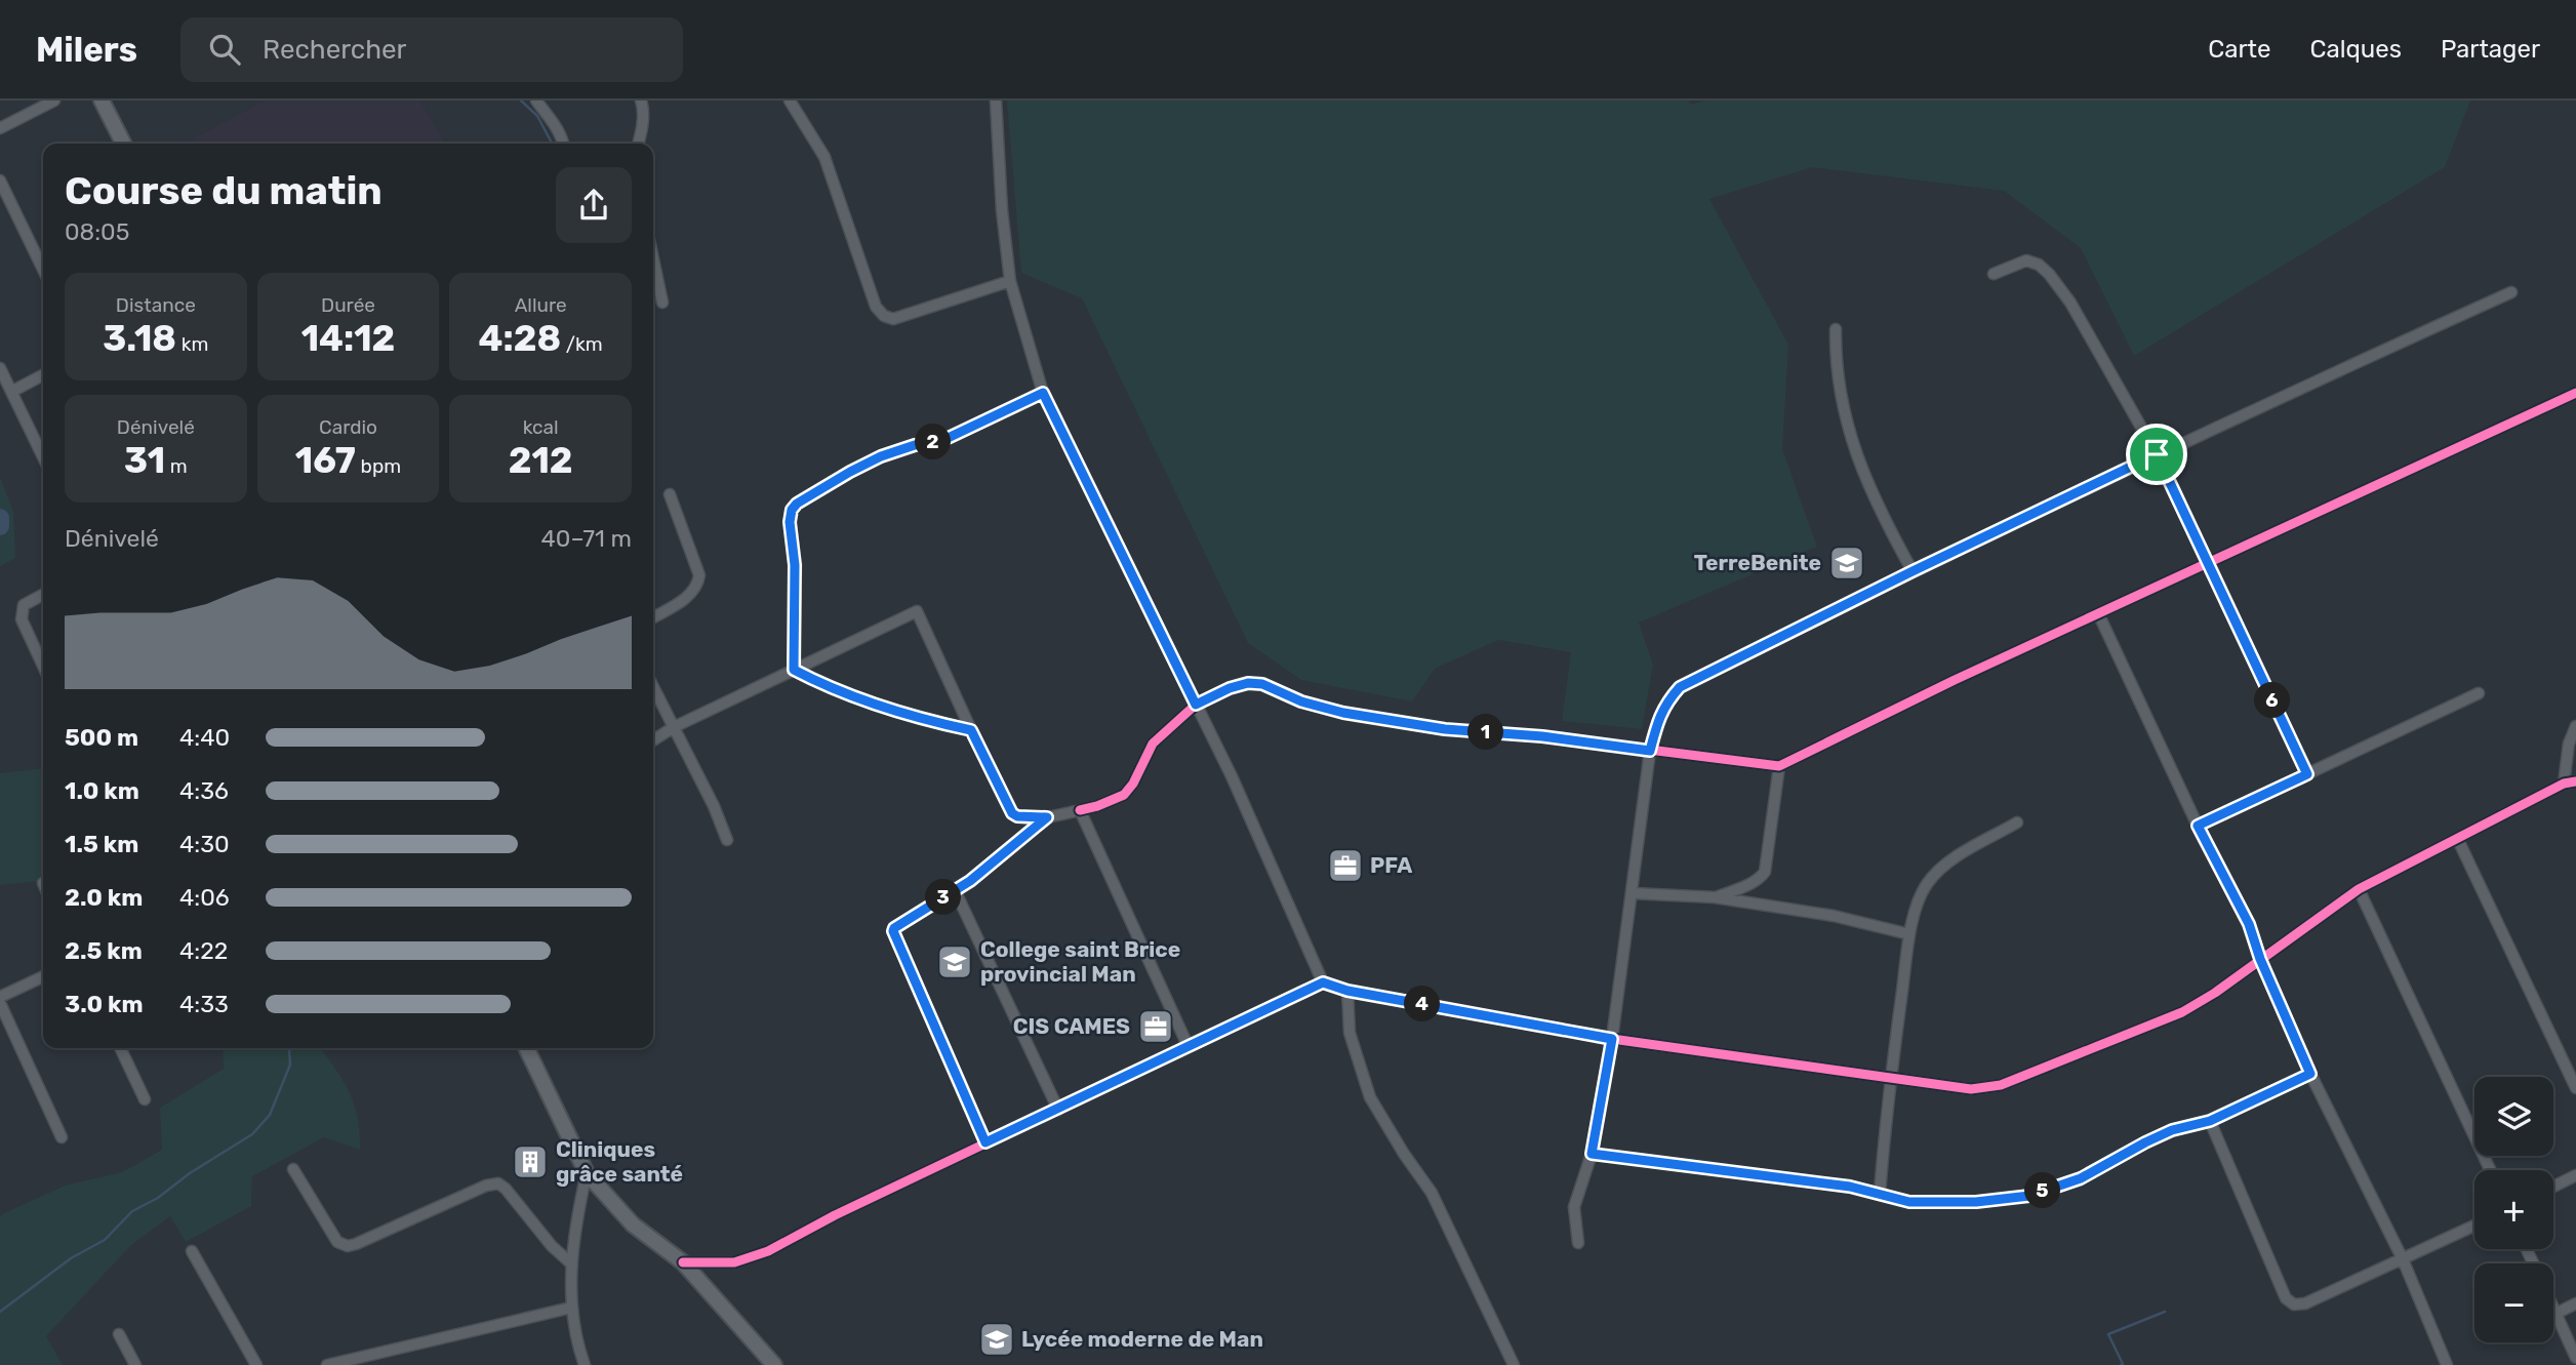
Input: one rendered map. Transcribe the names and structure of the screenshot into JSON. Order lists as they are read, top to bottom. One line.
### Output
{"places":{"school or university":["TerreBenite","College saint Brice provincial Man","Lycée moderne de Man"],"office":["PFA","CIS CAMES"],"building":["Cliniques grâce santé"]},"page":{"header":"Milers","search":"Rechercher","nav":["Carte","Calques","Partager"],"heading":["Course du matin","08:05"],"stats":[["Distance","3.18 km"],["Durée","14:12"],["Allure","4:28 /km"],["Dénivelé","31 m"],["Cardio","167 bpm"],["kcal","212"]],"pins":["2","6","1","3","4","5"],"chart":["Dénivelé","40–71 m"],"list":[{"name":"500 m","note":"4:40"},{"name":"1.0 km","note":"4:36"},{"name":"1.5 km","note":"4:30"},{"name":"2.0 km","note":"4:06"},{"name":"2.5 km","note":"4:22"},{"name":"3.0 km","note":"4:33"}],"map_buttons":["+","−"]}}
